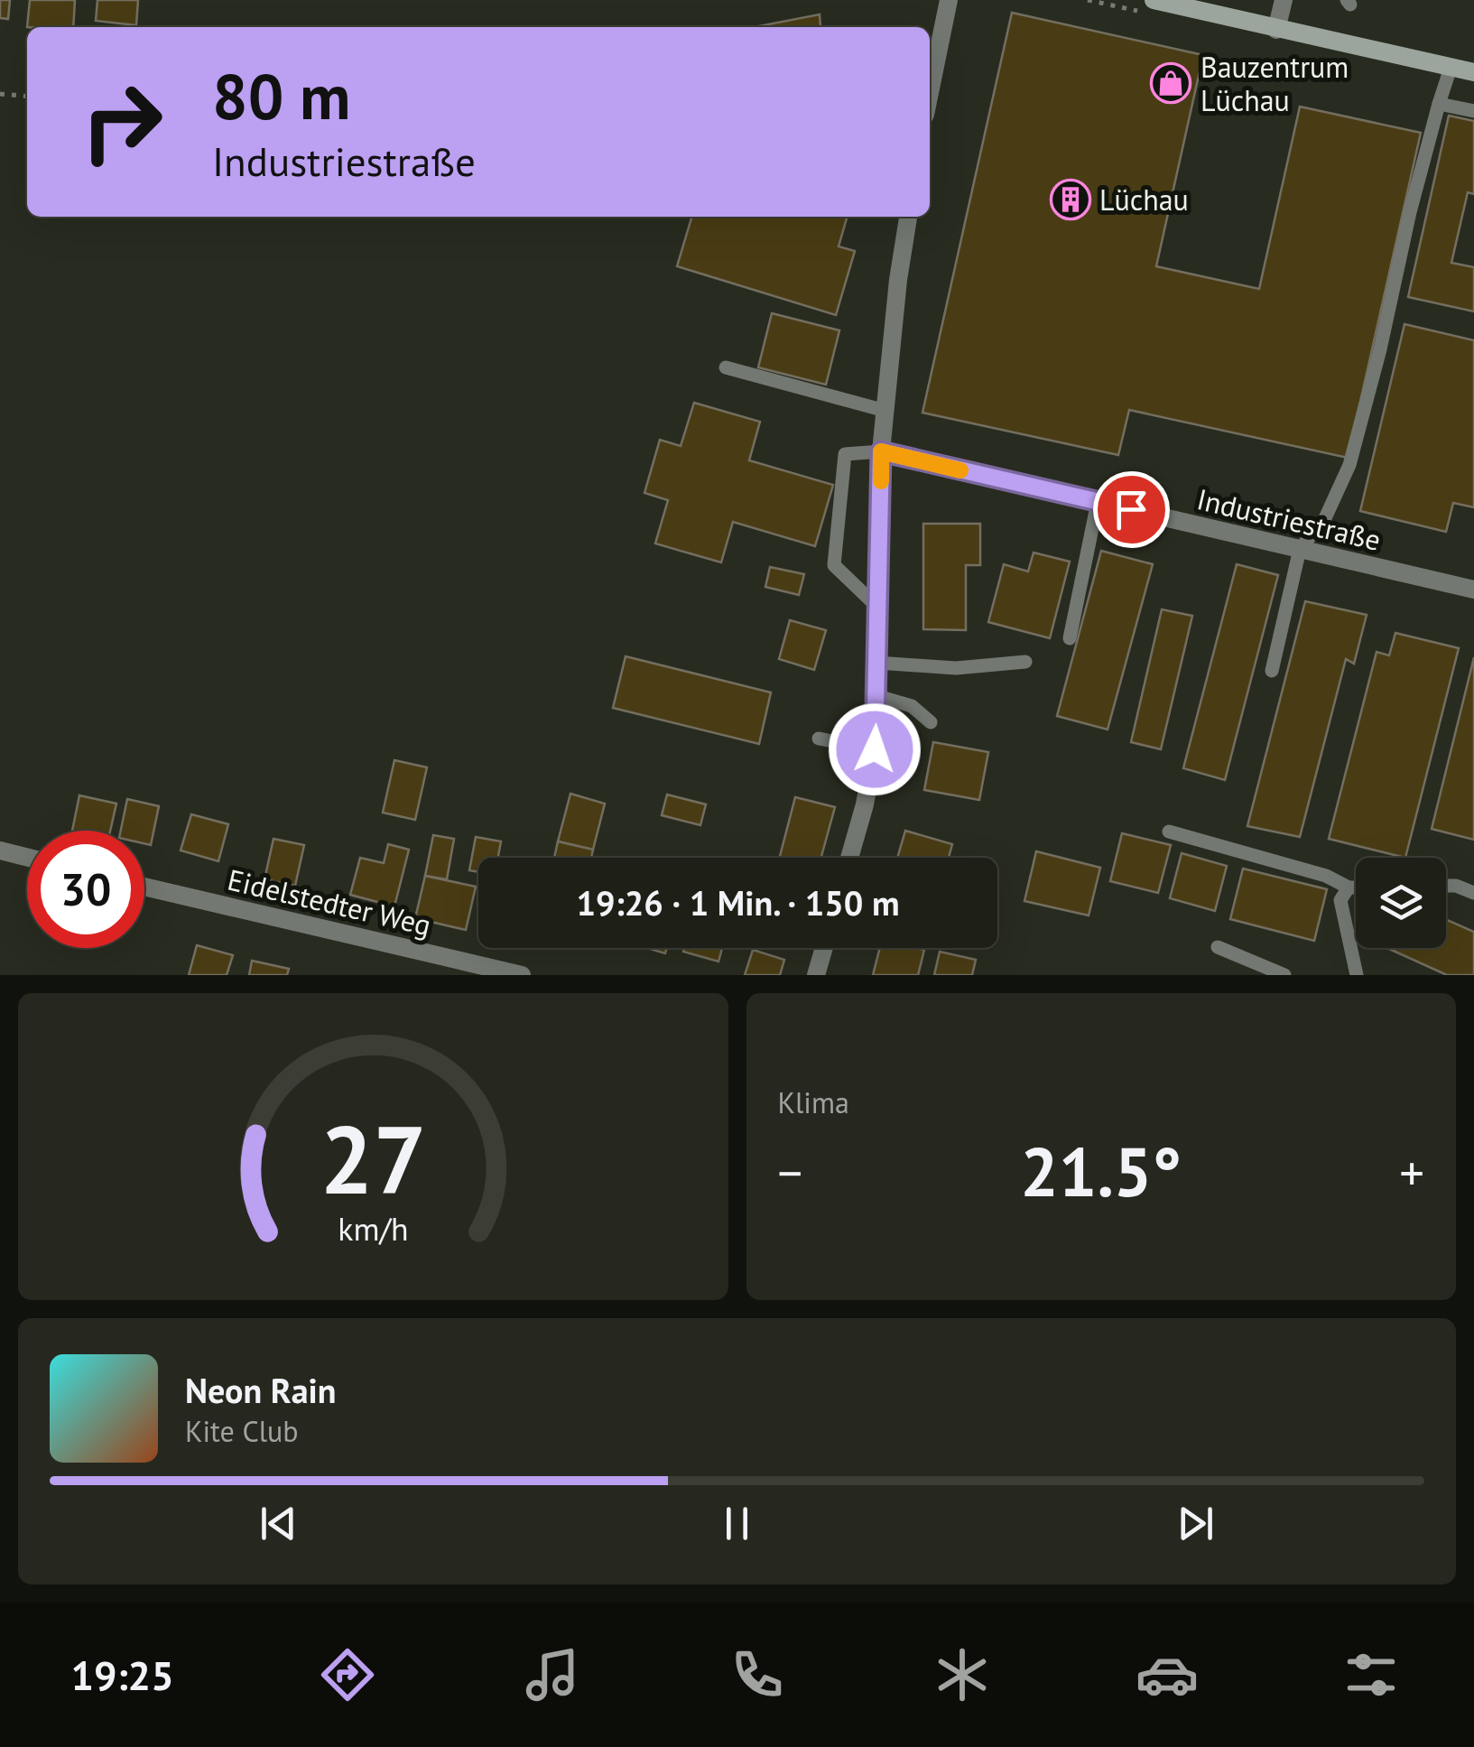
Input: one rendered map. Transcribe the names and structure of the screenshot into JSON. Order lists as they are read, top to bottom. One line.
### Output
{"streets":{"street":["Industriestraße","Eidelstedter Weg"]},"places":{"shop":["Bauzentrum Lüchau"],"building":["Lüchau"]},"page":{"turn":["80 m","Industriestraße"],"limit":"30","trip":"19:26 · 1 Min. · 150 m","tile":"Klima","heat":["−","21.5°","+"],"song":["Neon Rain","Kite Club"],"tabs":"19:25","gauge":["27","km/h"]}}
